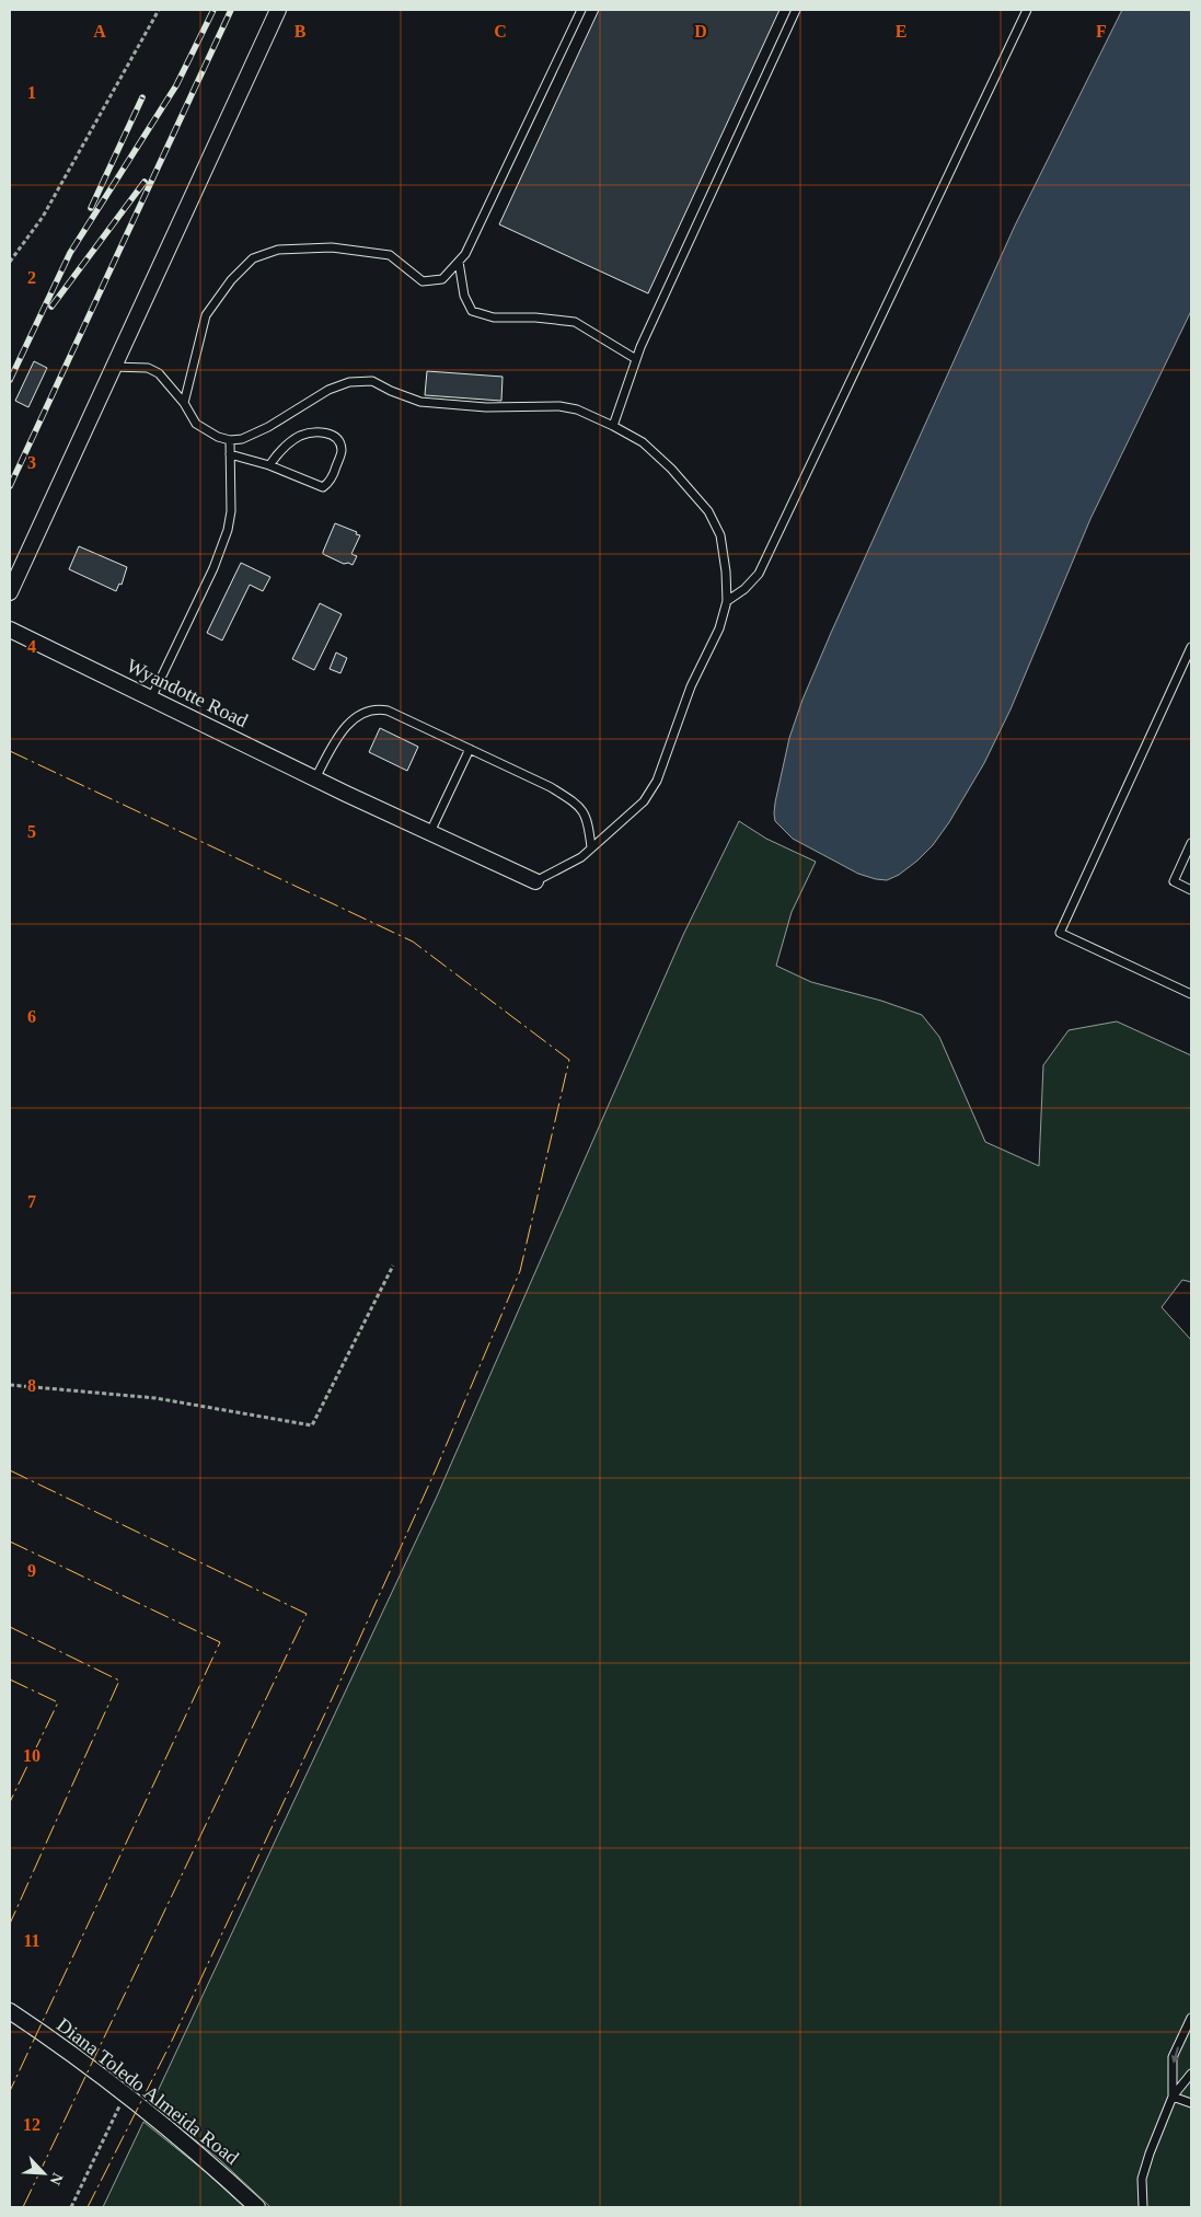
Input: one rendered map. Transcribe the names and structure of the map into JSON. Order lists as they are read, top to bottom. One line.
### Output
{"streets":{"street":["Wyandotte Road","Diana Toledo Almeida Road"]},"north":"bottom right","grid":{"columns":["A","B","C","D","E","F"],"rows":["1","2","3","4","5","6","7","8","9","10","11","12"]}}
